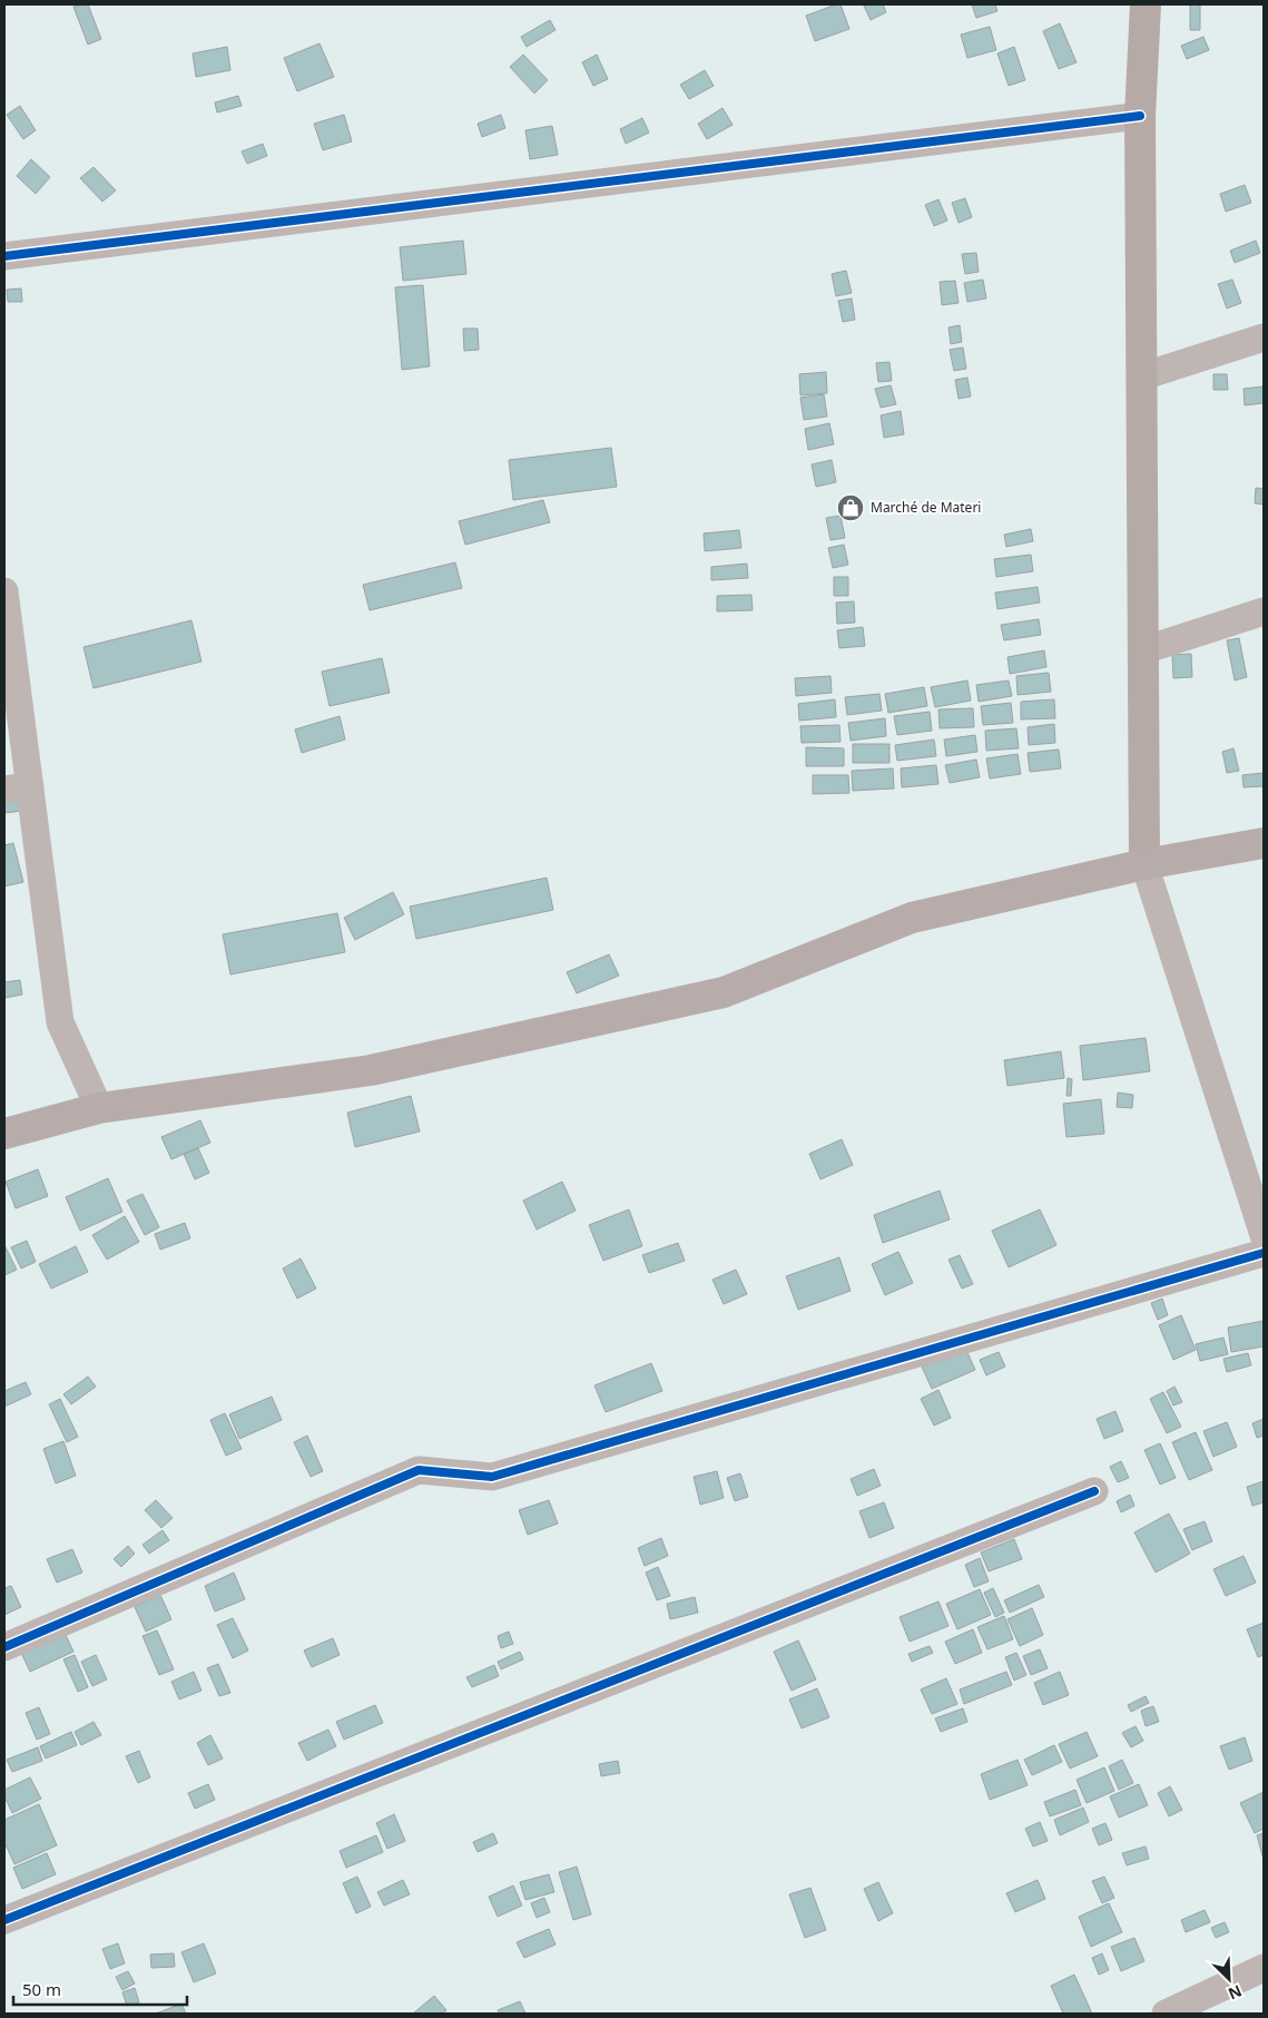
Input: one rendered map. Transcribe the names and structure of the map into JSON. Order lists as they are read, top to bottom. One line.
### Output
{"places":{"shop":["Marché de Materi"]},"scale_bar":"50 m","north":"bottom right"}
